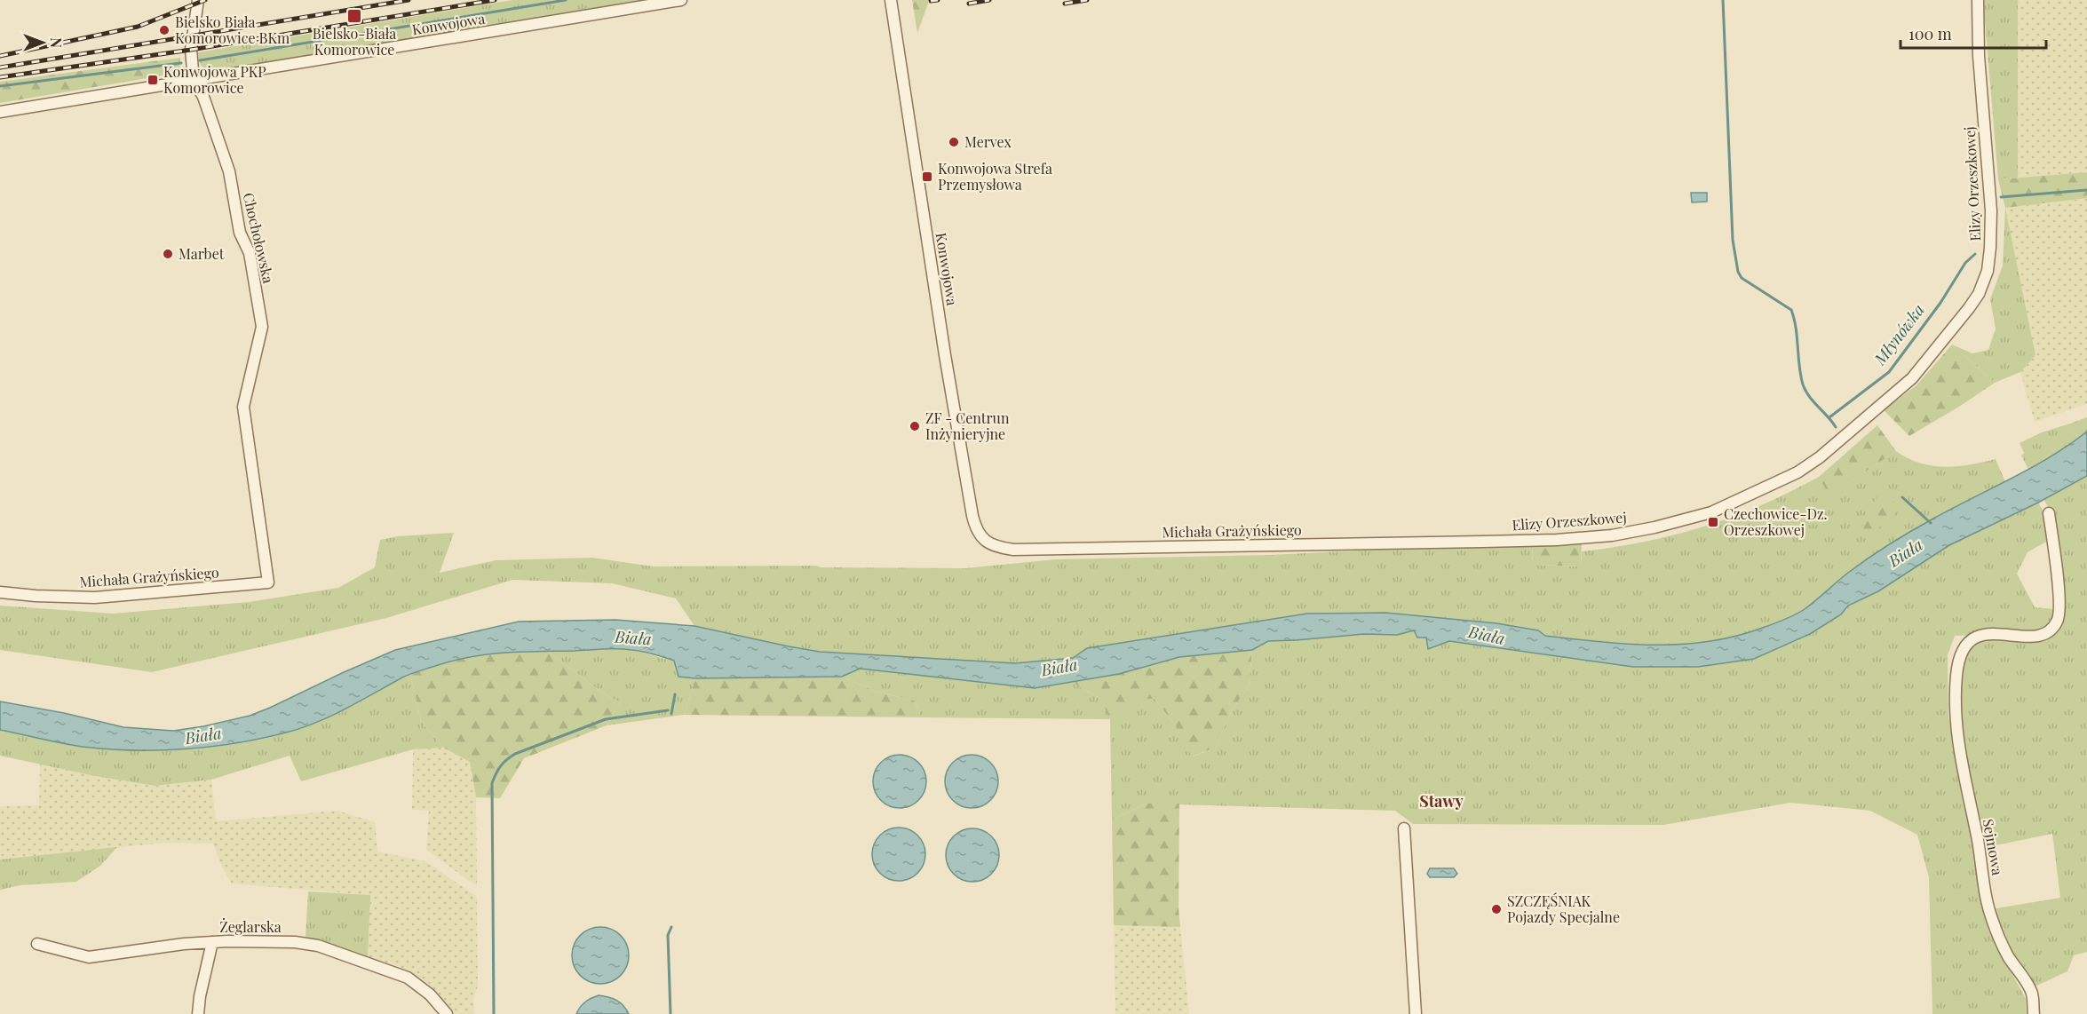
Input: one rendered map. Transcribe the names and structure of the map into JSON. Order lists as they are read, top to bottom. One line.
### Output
{"streets":{"street":["Konwojowa","Elizy Orzeszkowej","Chochołowska","Michała Grażyńskiego","Sejmowa","Żeglarska"]},"crossings":[["Konwojowa","Chochołowska"],["Konwojowa","Michała Grażyńskiego"],["Elizy Orzeszkowej","Michała Grażyńskiego"],["Chochołowska","Michała Grażyńskiego"]],"districts":["Stawy"],"water":["Młynówka","Biała"],"places":{"transit":["Bielsko-Biała Komorowice","Konwojowa PKP Komorowice","Konwojowa Strefa Przemysłowa","Czechowice-Dz. Orzeszkowej"],"other":["Bielsko Biała Komorowice BKm","Mervex","Marbet","ZF - Centrun Inżynieryjne","SZCZĘŚNIAK Pojazdy Specjalne"]},"scale_bar":"100 m","north":"right"}
